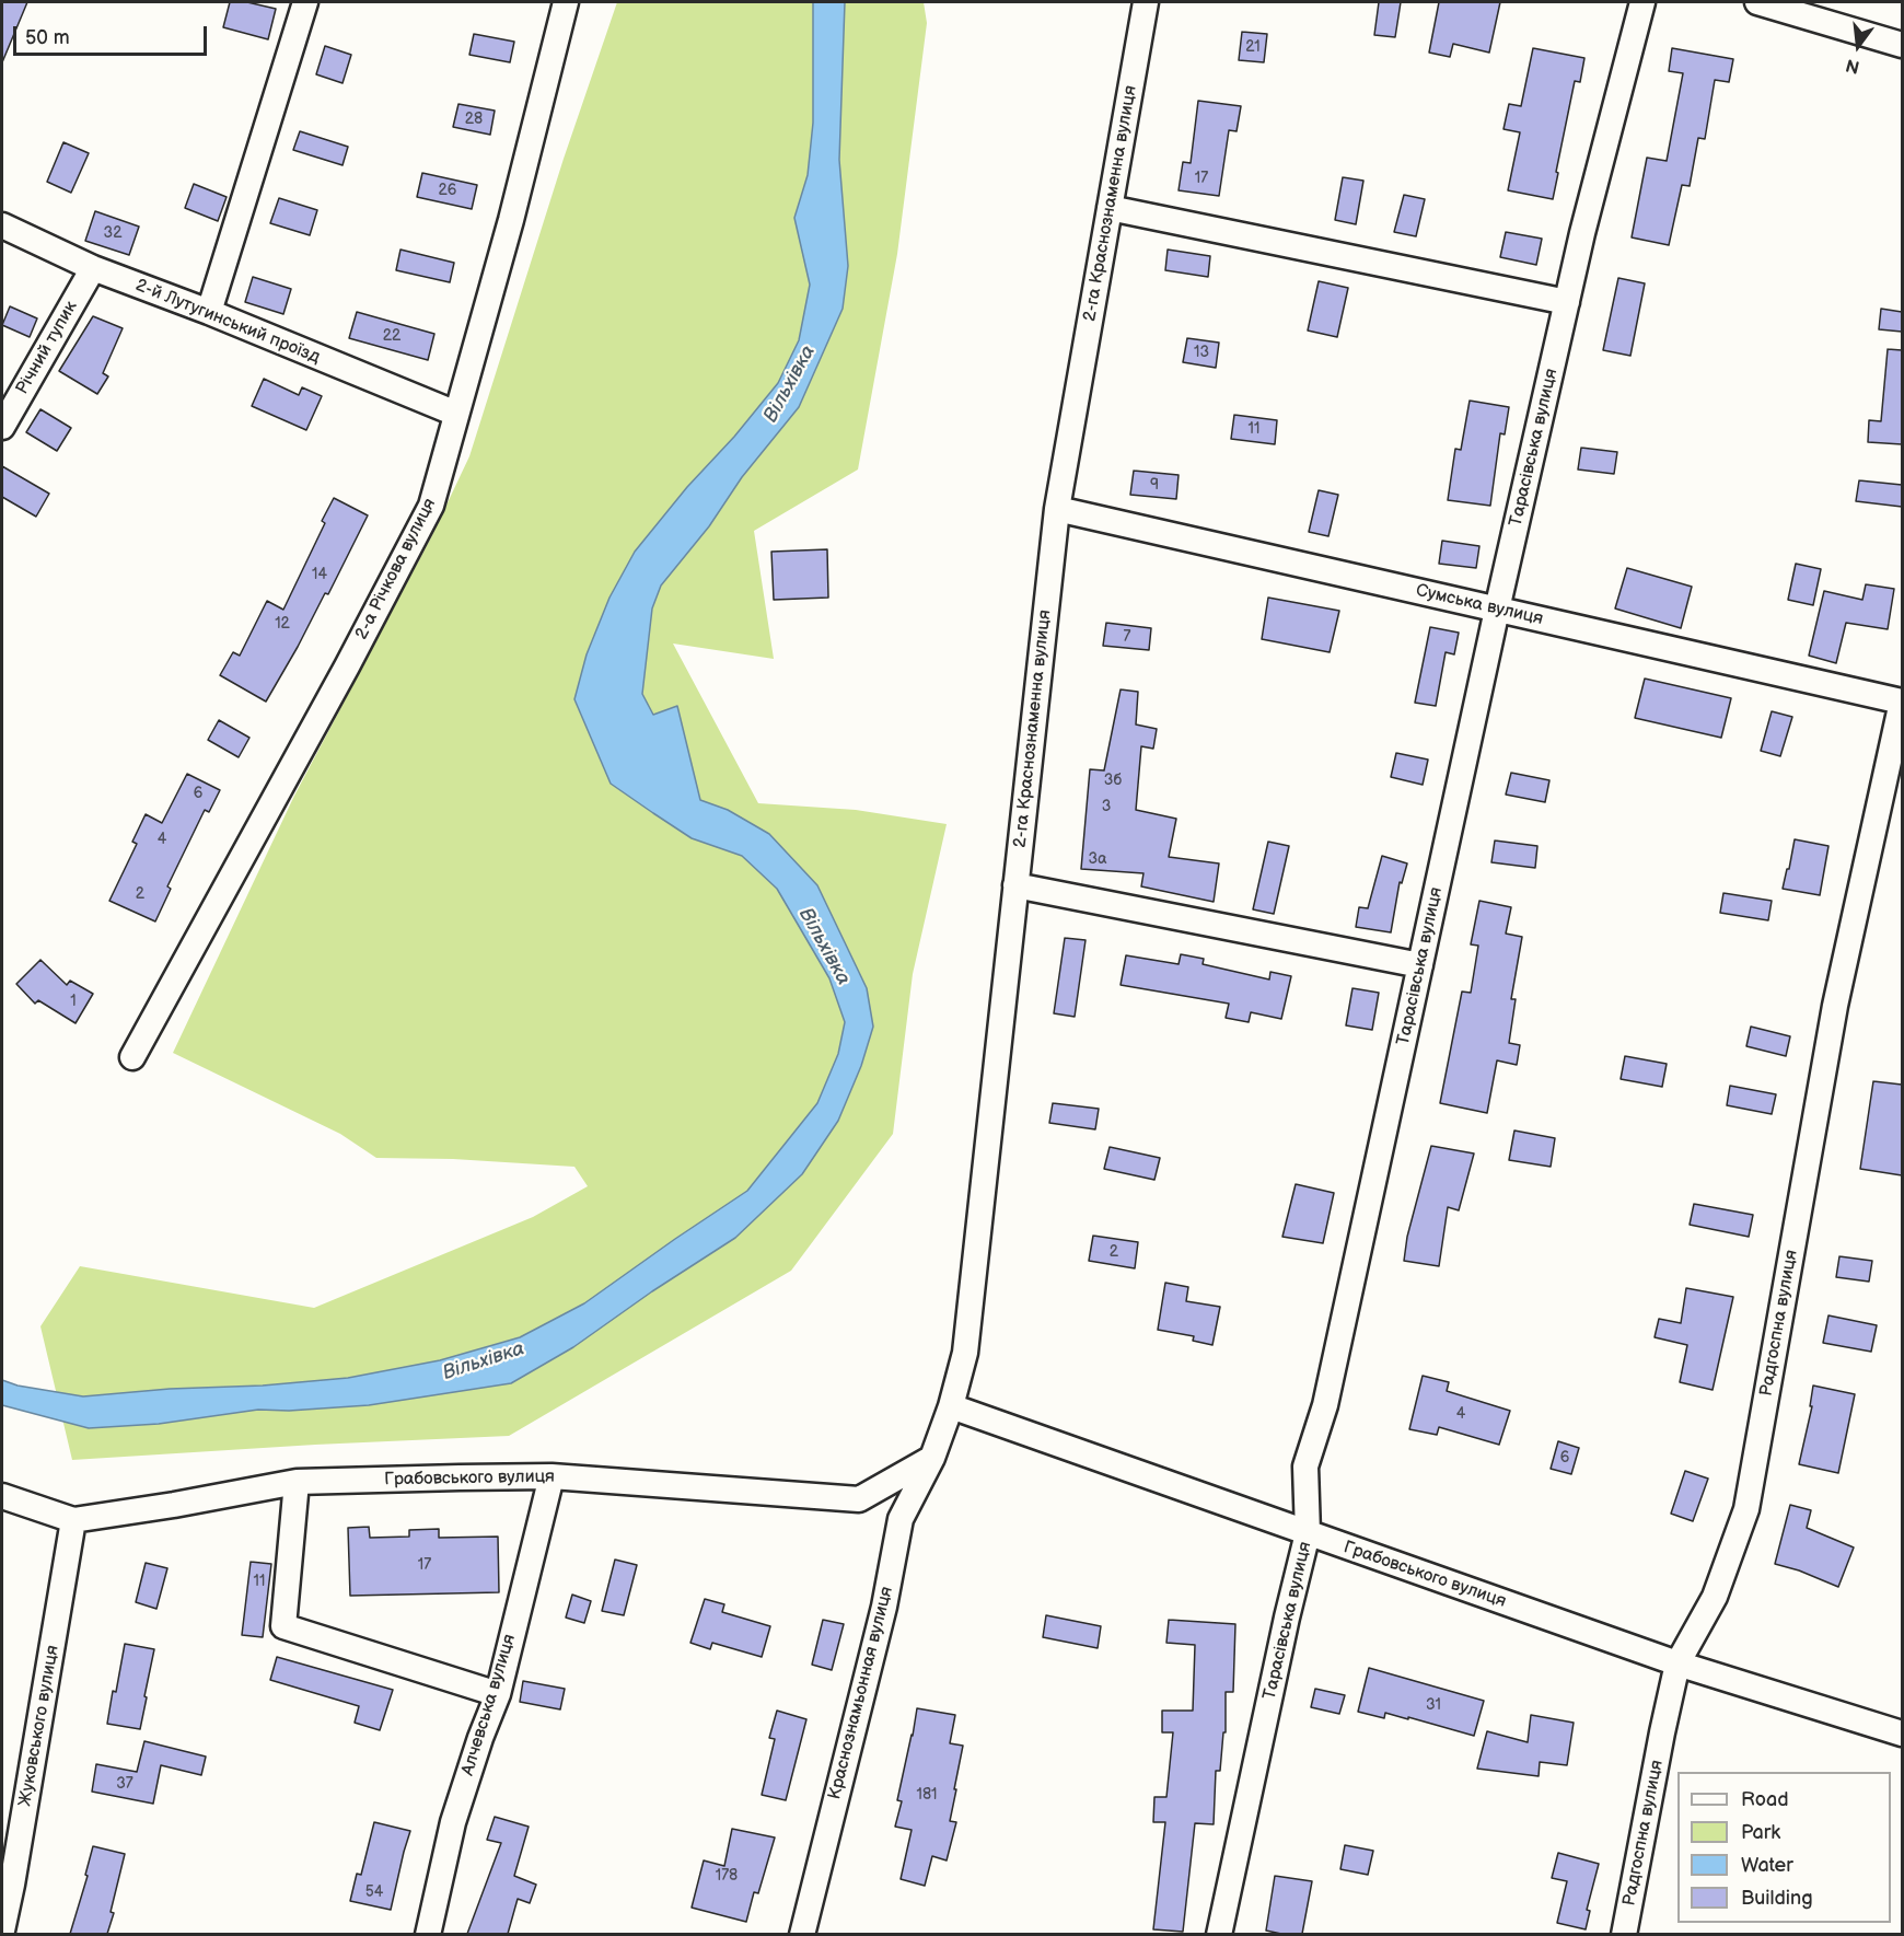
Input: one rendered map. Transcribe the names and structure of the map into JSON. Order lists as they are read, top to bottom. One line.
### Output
{"streets":{"street":["2-га Краснознаменна вулиця","2-й Лутугинський проїзд","Річний тупик","Тарасівська вулиця","2-а Річкова вулиця","Сумська вулиця","Радгоспна вулиця","Грабовського вулиця","Краснознамьонная вулиця","Алчевська вулиця","Жуковського вулиця"]},"crossings":[["2-га Краснознаменна вулиця","Сумська вулиця"],["2-га Краснознаменна вулиця","Грабовського вулиця"],["2-га Краснознаменна вулиця","Краснознамьонная вулиця"],["2-й Лутугинський проїзд","Річний тупик"],["2-й Лутугинський проїзд","2-а Річкова вулиця"],["Тарасівська вулиця","Сумська вулиця"],["Тарасівська вулиця","Грабовського вулиця"],["Сумська вулиця","Радгоспна вулиця"],["Радгоспна вулиця","Грабовського вулиця"],["Грабовського вулиця","Краснознамьонная вулиця"],["Грабовського вулиця","Алчевська вулиця"],["Грабовського вулиця","Жуковського вулиця"]],"water":["Вільхівка"],"house_numbers":["21","28","17","26","32","22","13","11","9","14","12","7","3б","6","3","4","3а","2","1","2","4","6","17","11","31","37","181","178","54"],"legend":["Road","Park","Water","Building"],"scale_bar":"50 m","north":"bottom"}
